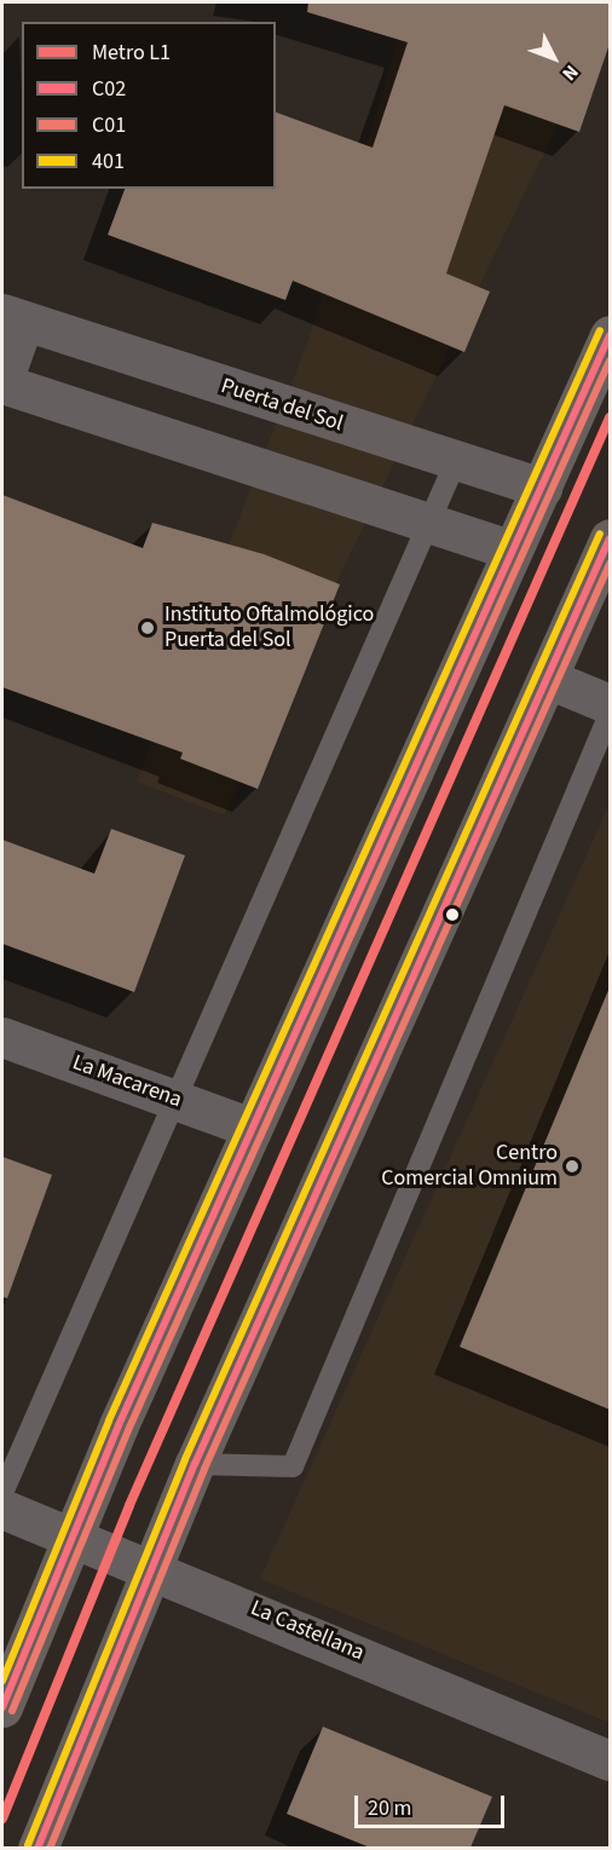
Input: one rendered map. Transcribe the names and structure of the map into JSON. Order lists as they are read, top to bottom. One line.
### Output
{"streets":{"street":["Puerta del Sol","La Macarena","La Castellana"]},"places":["Instituto Oftalmológico Puerta del Sol","Centro Comercial Omnium"],"lines":["transit line 401","transit line C02","transit line C01","metro line L1"],"legend":["Metro L1","C02","C01","401"],"scale_bar":"20 m","north":"bottom right"}
